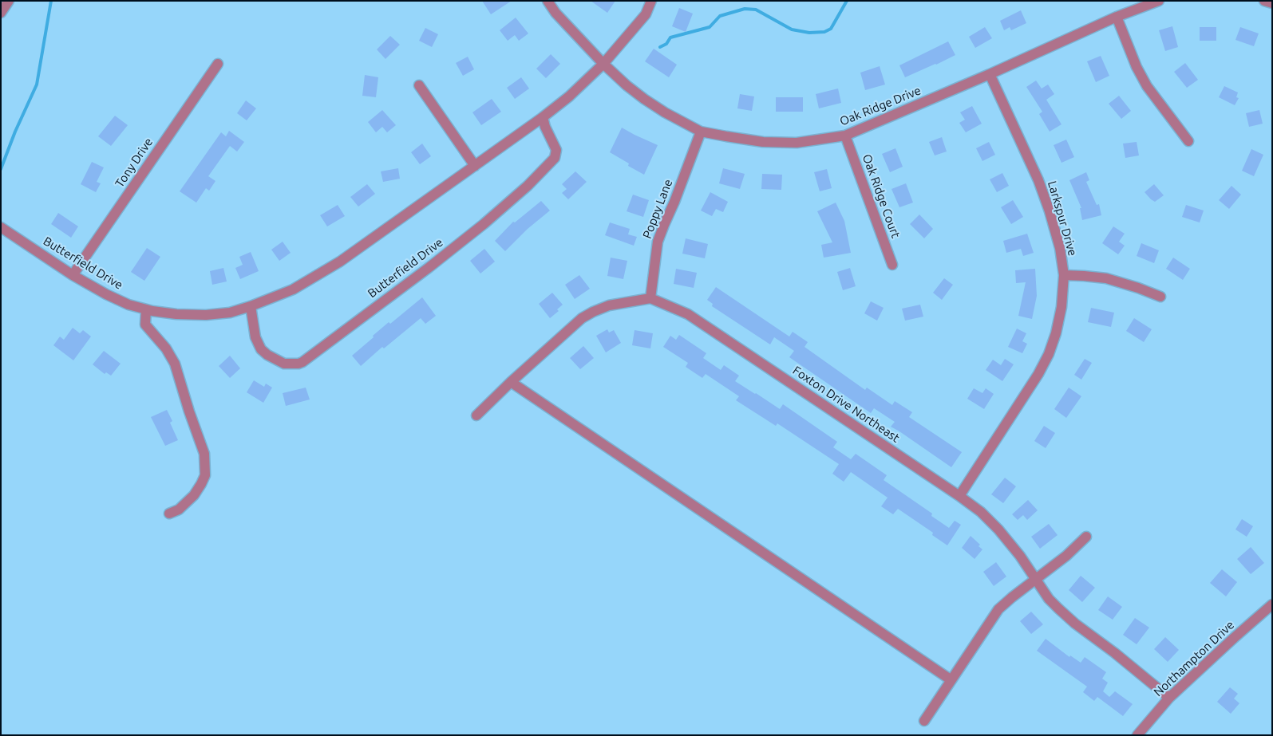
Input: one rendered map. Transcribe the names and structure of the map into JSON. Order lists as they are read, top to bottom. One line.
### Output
{"streets":{"street":["Oak Ridge Drive","Tony Drive","Oak Ridge Court","Poppy Lane","Larkspur Drive","Butterfield Drive","Foxton Drive Northeast","Northampton Drive"]},"crossings":[["Oak Ridge Drive","Oak Ridge Court"],["Oak Ridge Drive","Poppy Lane"],["Oak Ridge Drive","Larkspur Drive"],["Oak Ridge Drive","Butterfield Drive"],["Tony Drive","Butterfield Drive"],["Poppy Lane","Foxton Drive Northeast"],["Larkspur Drive","Foxton Drive Northeast"],["Foxton Drive Northeast","Northampton Drive"]]}
